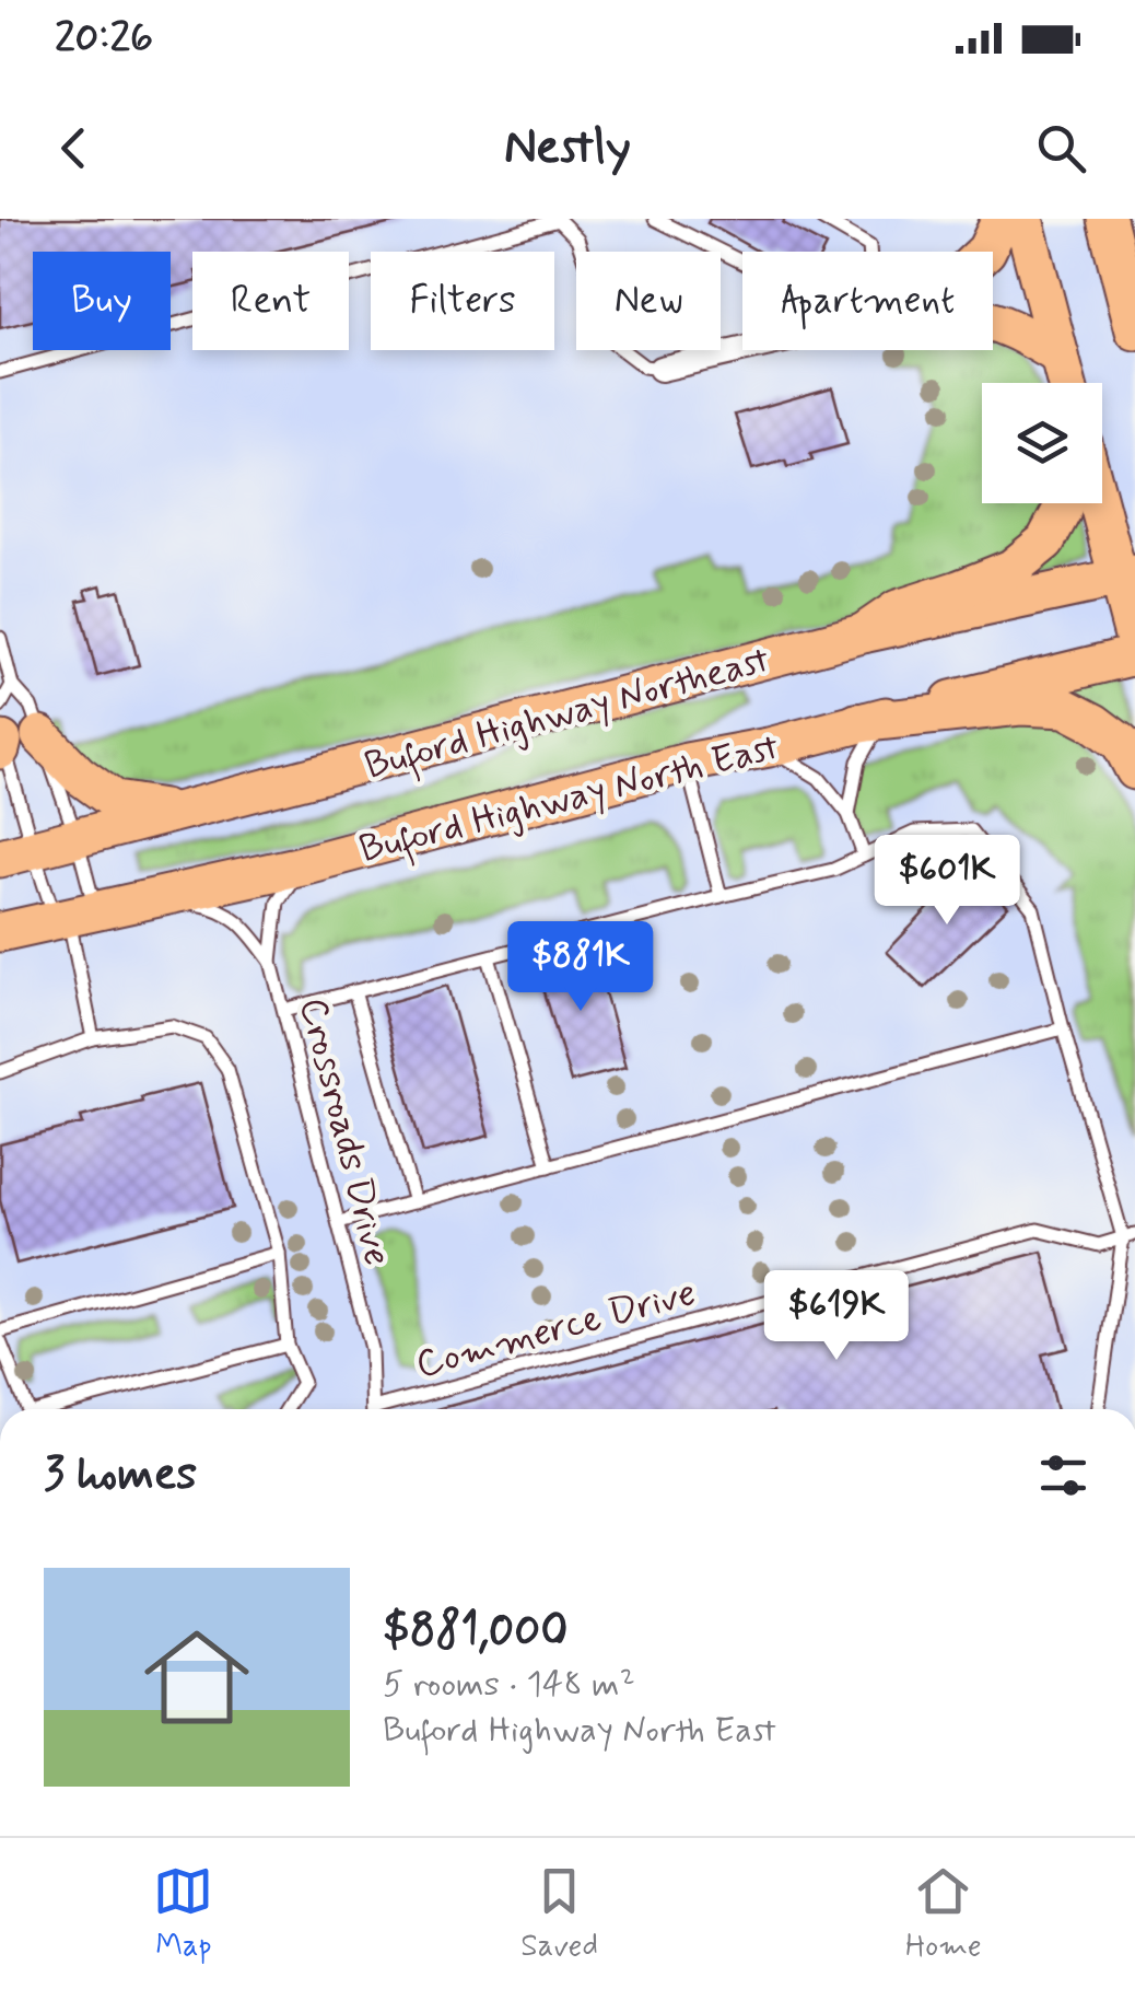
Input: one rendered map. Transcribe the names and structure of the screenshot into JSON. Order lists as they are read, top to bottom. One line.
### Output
{"streets":{"main road":["Buford Highway Northeast","Buford Highway North East"],"lane":["Crossroads Drive","Commerce Drive"]},"crossings":[["Buford Highway North East","Crossroads Drive"]],"page":{"status":"20:26","header":"Nestly","chip":["Buy","Rent","Filters","New","Apartment"],"price":["$601K","$881K","$619K"],"heading":"3 homes","list":[{"name":"$881,000","note":"5 rooms · 148 m² · Buford Highway North East"}],"tabs":["Map","Saved","Home"]}}
